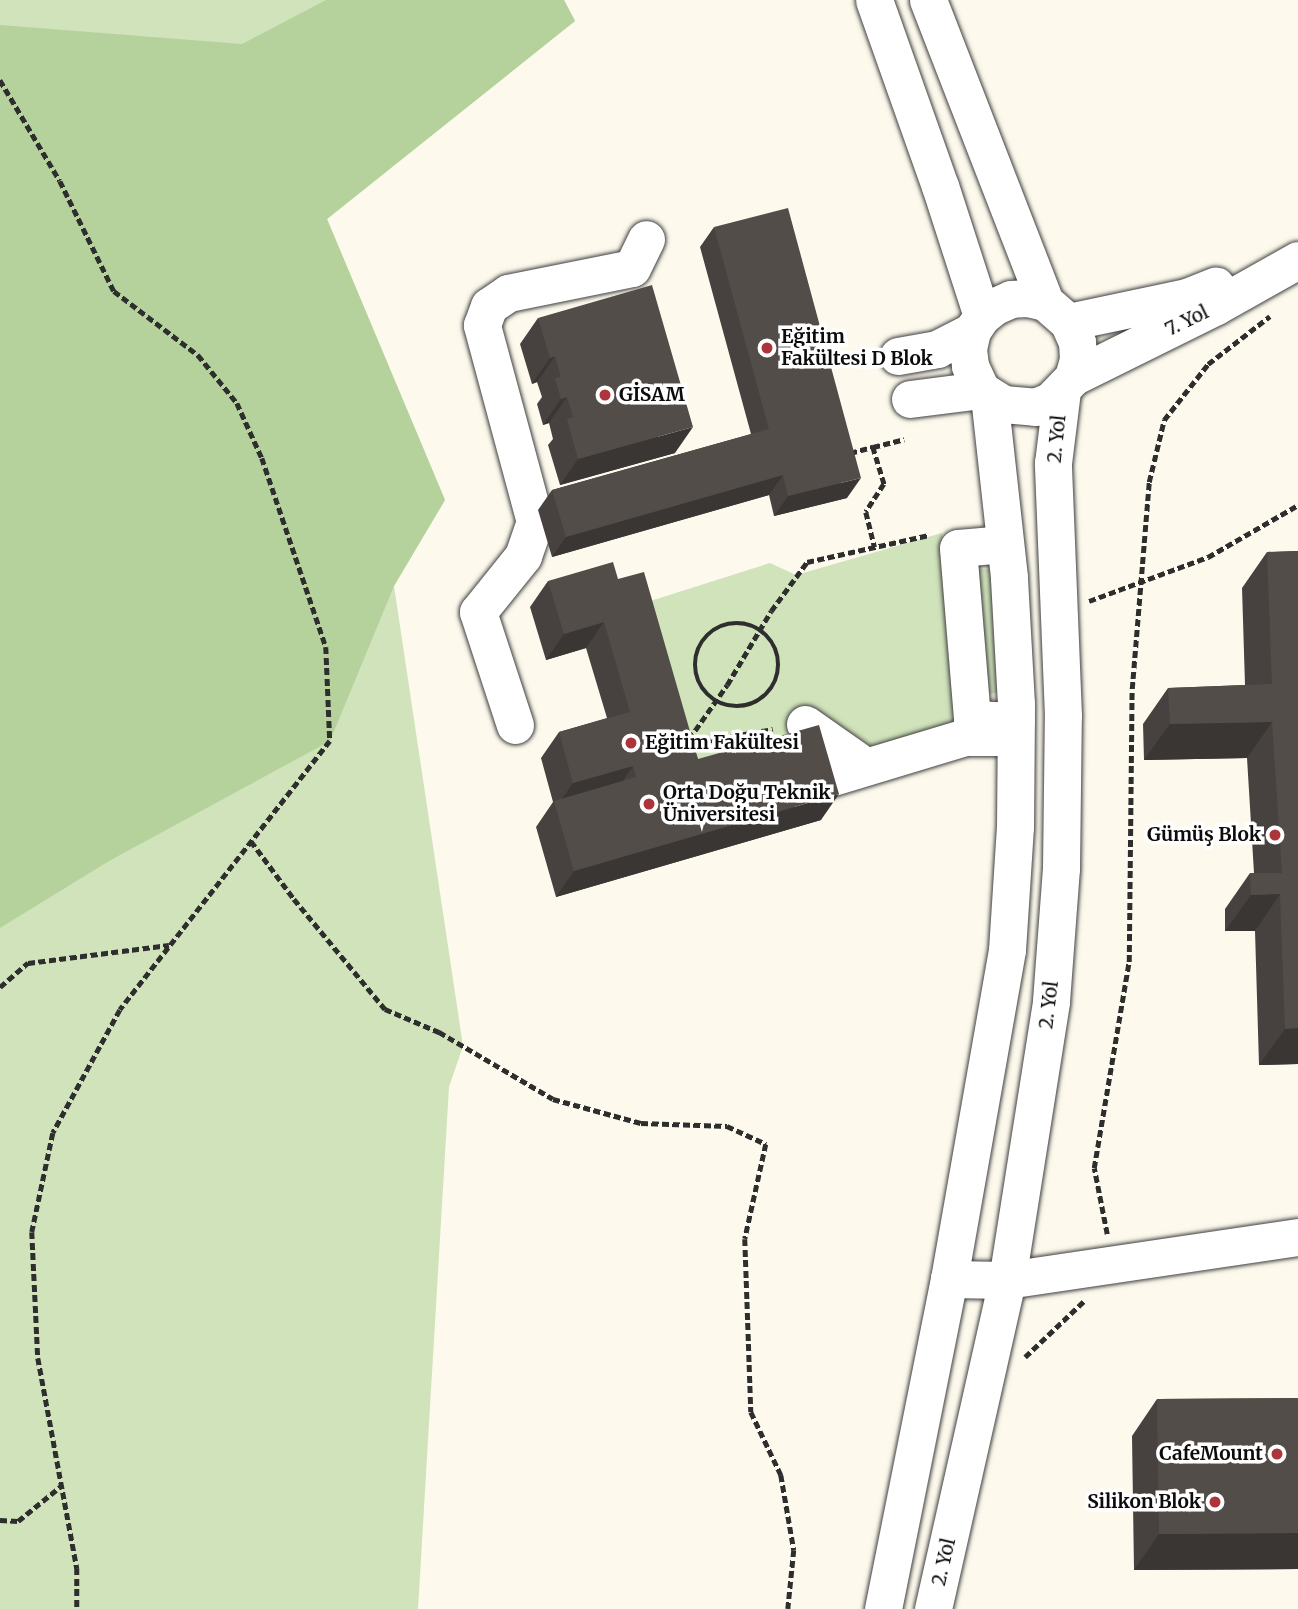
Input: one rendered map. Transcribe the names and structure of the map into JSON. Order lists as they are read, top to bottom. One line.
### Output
{"streets":{"street":["7. Yol","2. Yol"]},"crossings":[["7. Yol","2. Yol"]],"places":["Eğitim Fakültesi D Blok","GİSAM","Eğitim Fakültesi","Orta Doğu Teknik Üniversitesi","Gümüş Blok","CafeMount","Silikon Blok"]}
